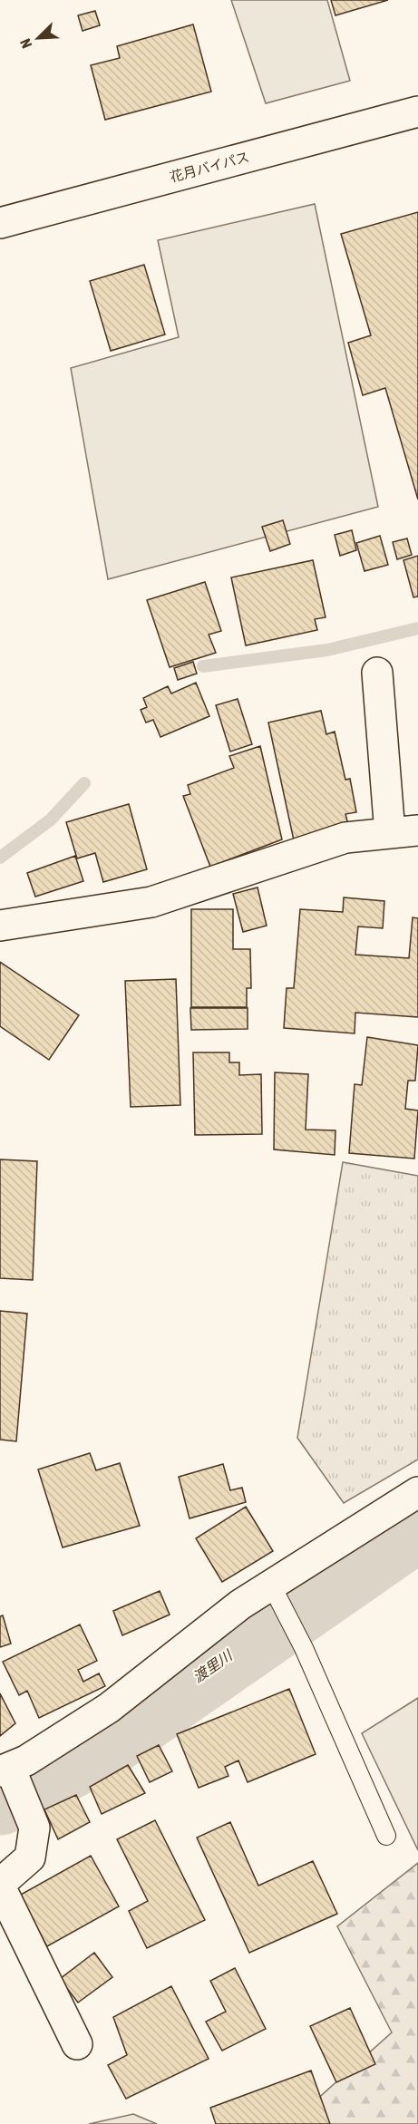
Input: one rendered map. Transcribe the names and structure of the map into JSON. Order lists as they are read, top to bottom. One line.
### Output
{"streets":{"main road":["花月バイパス"]},"water":["渡里川"],"north":"bottom left"}
